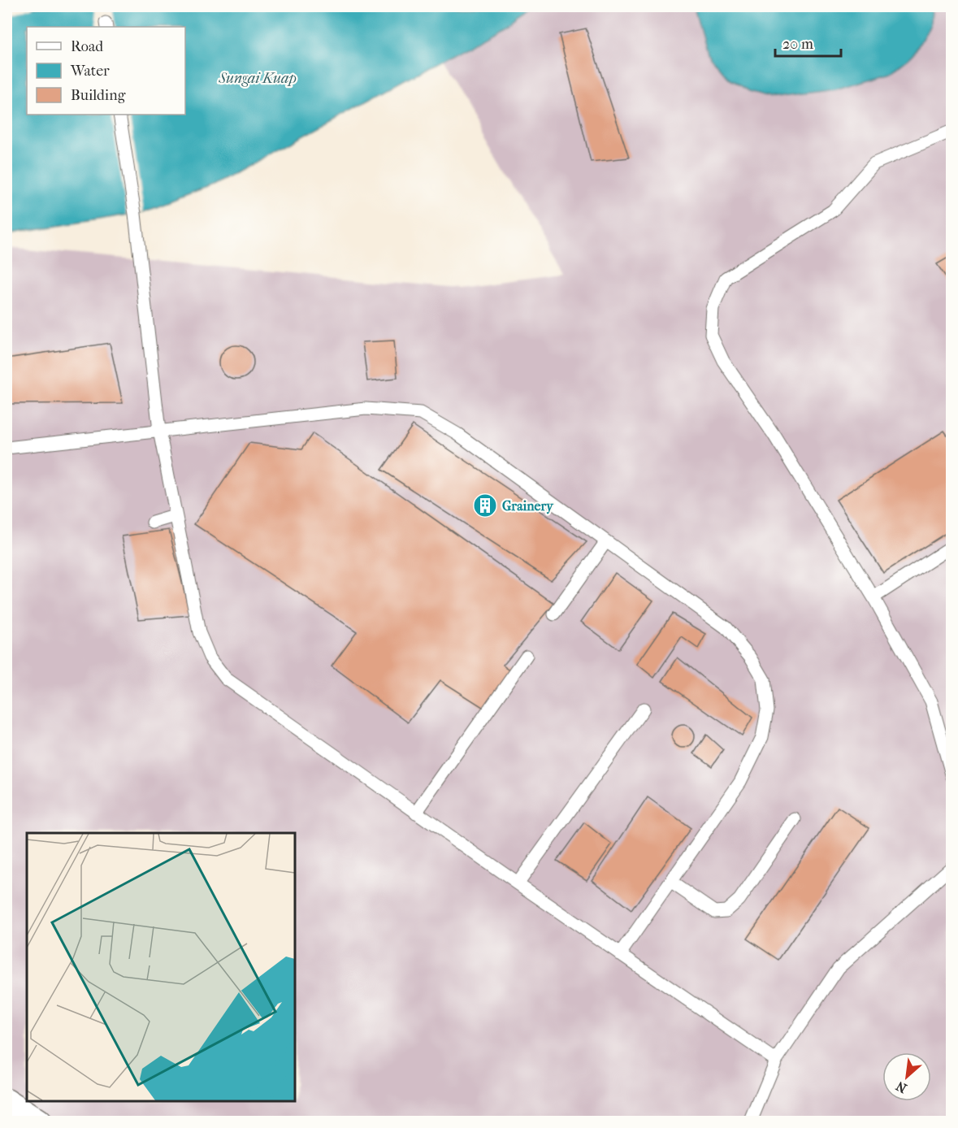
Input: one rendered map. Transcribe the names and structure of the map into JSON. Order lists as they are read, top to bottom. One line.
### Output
{"water":["Sungai Kuap"],"places":{"building":["Grainery"]},"legend":["Road","Water","Building"],"scale_bar":"20 m","north":"bottom left"}
